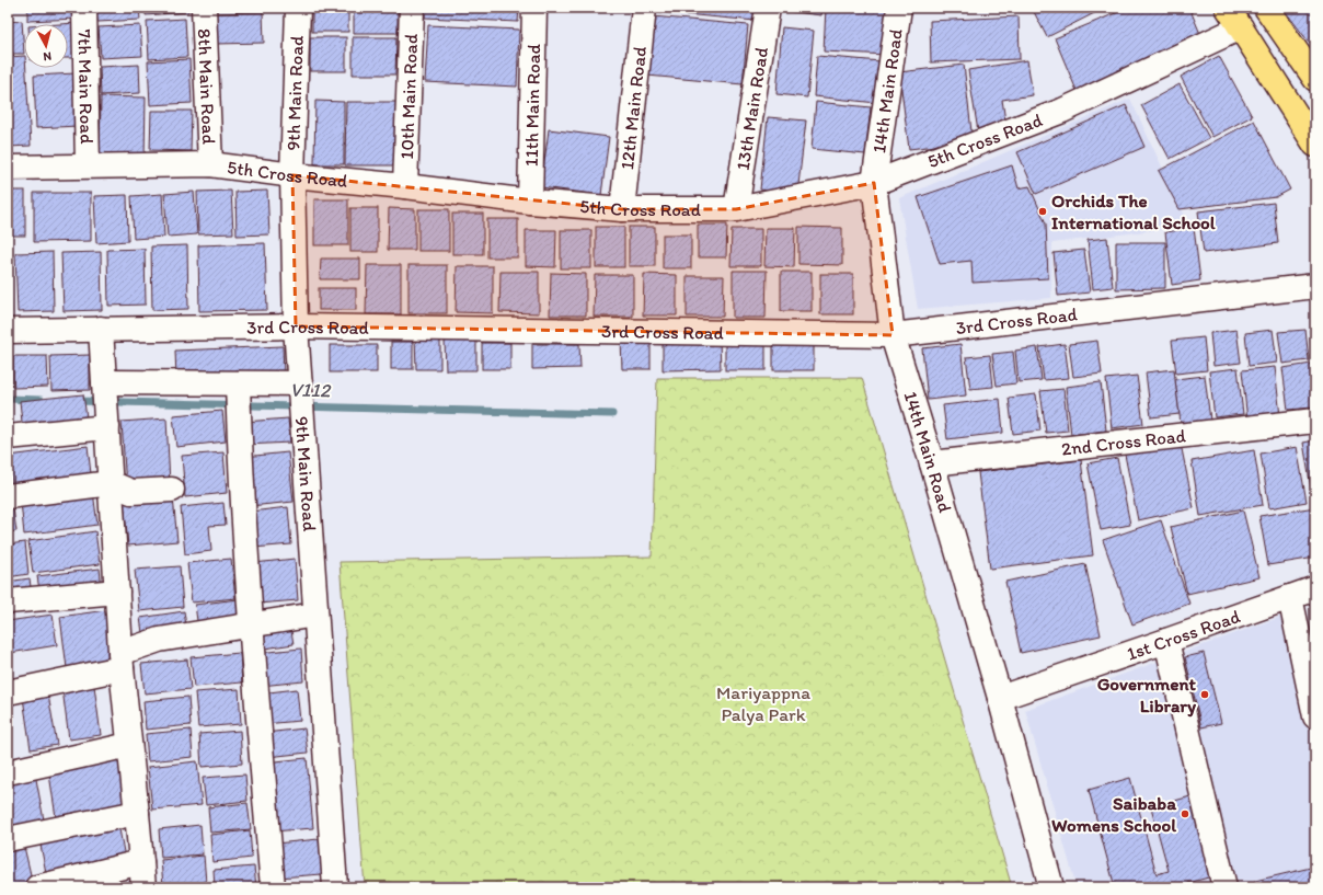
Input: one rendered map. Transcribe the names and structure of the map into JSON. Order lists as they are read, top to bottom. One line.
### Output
{"streets":{"street":["7th Main Road","8th Main Road","14th Main Road","9th Main Road","10th Main Road","11th Main Road","12th Main Road","13th Main Road","5th Cross Road","3rd Cross Road","2nd Cross Road","1st Cross Road"]},"crossings":[["7th Main Road","5th Cross Road"],["8th Main Road","5th Cross Road"],["14th Main Road","5th Cross Road"],["14th Main Road","3rd Cross Road"],["14th Main Road","2nd Cross Road"],["14th Main Road","1st Cross Road"],["9th Main Road","5th Cross Road"],["9th Main Road","3rd Cross Road"],["10th Main Road","5th Cross Road"],["11th Main Road","5th Cross Road"],["12th Main Road","5th Cross Road"],["13th Main Road","5th Cross Road"]],"water":["V112"],"parks":["Mariyappna Palya Park"],"places":["Orchids The International School","Government Library","Saibaba Womens School"],"north":"bottom"}
